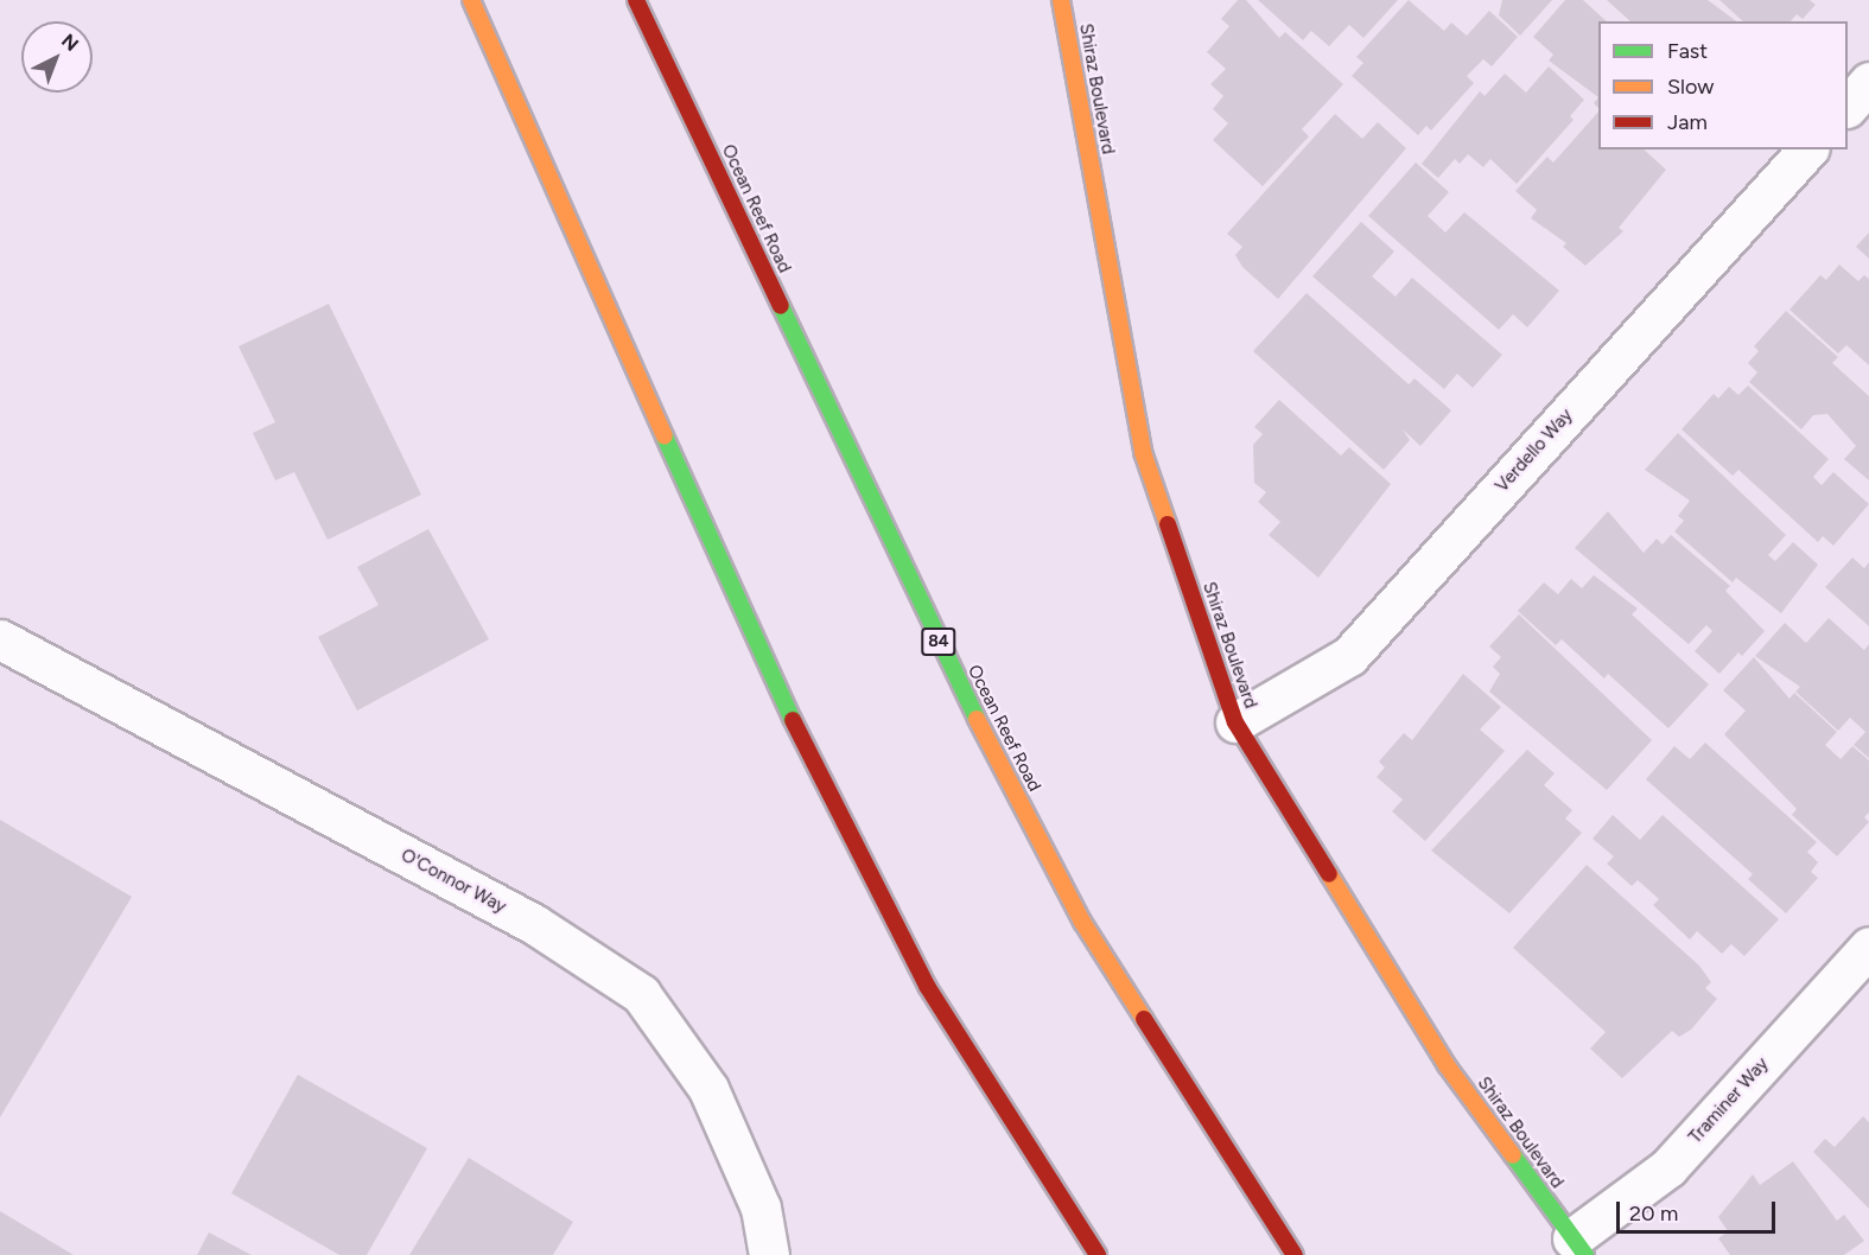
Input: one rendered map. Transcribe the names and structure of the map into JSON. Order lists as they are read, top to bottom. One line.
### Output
{"streets":{"main road":["Shiraz Boulevard","Ocean Reef Road","84"],"street":["Verdello Way","O'Connor Way","Traminer Way"]},"crossings":[["Shiraz Boulevard","Verdello Way"],["Shiraz Boulevard","Traminer Way"]],"legend":["Fast","Slow","Jam"],"scale_bar":"20 m","north":"top right"}
